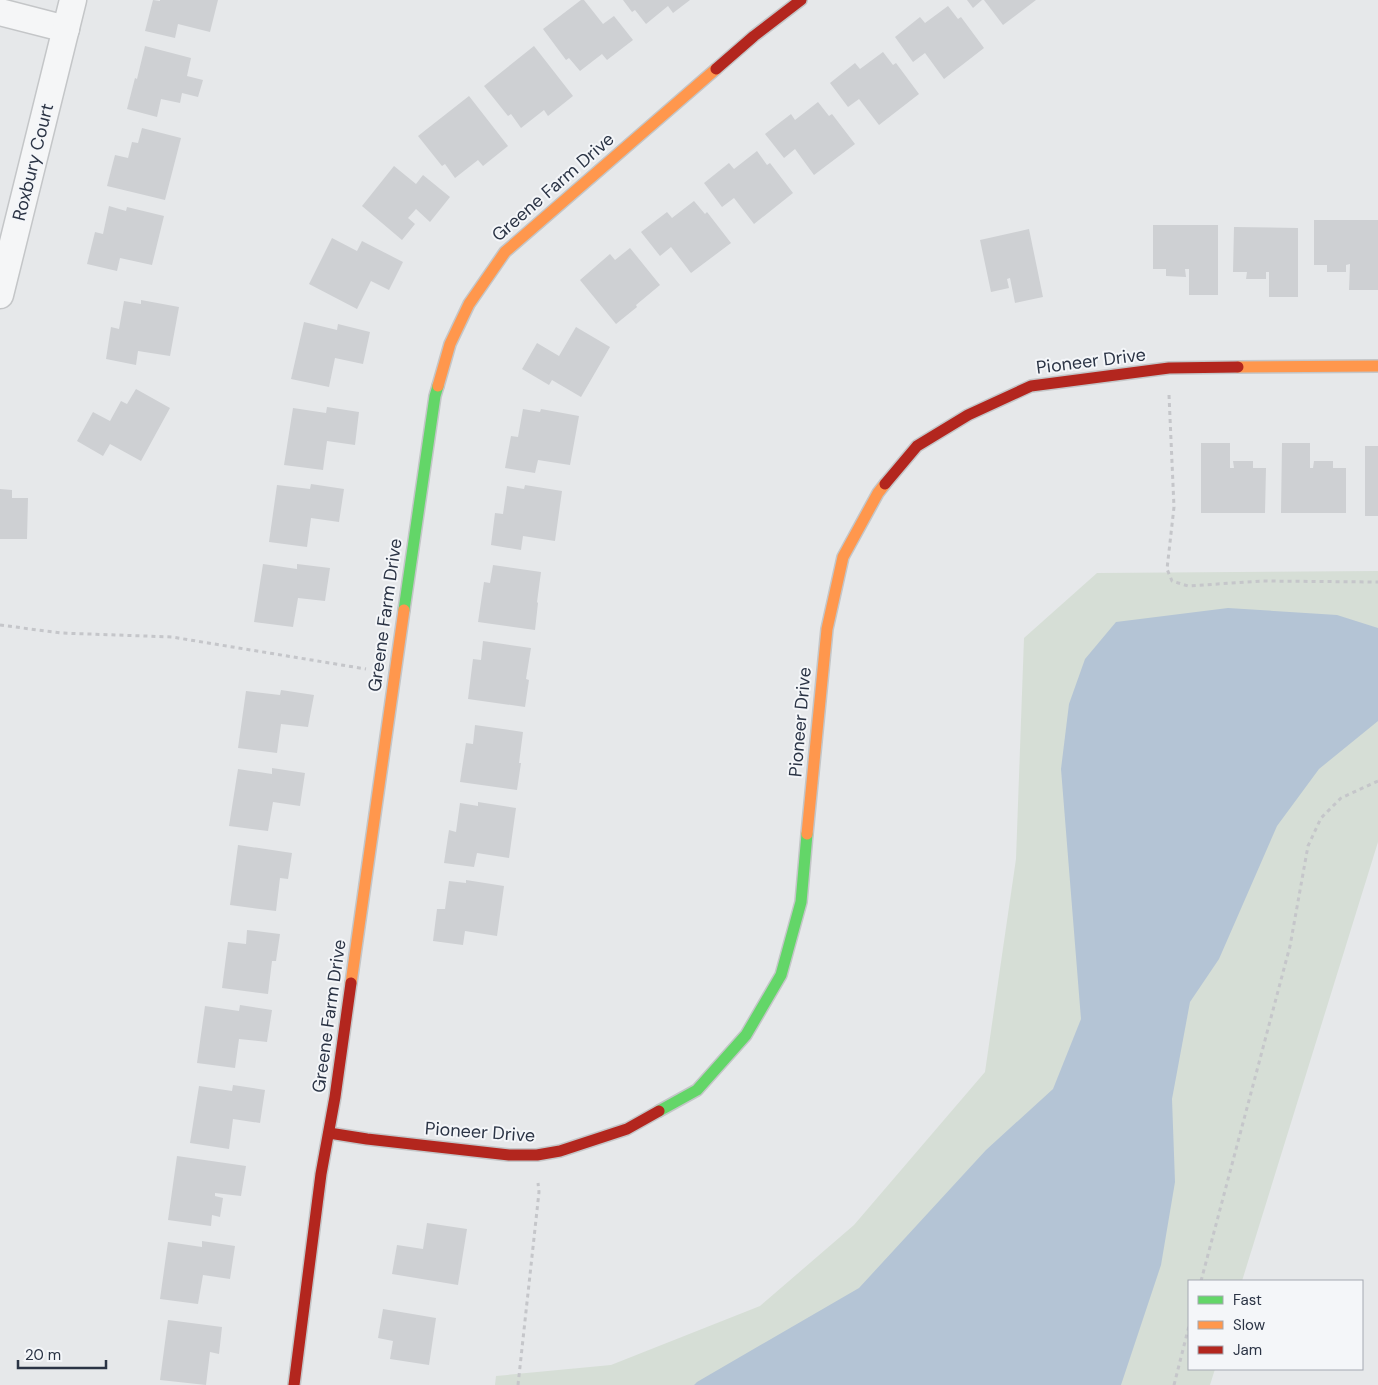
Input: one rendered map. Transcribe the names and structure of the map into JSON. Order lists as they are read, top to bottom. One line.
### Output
{"streets":{"street":["Roxbury Court","Greene Farm Drive","Pioneer Drive"]},"crossings":[["Greene Farm Drive","Pioneer Drive"]],"legend":["Fast","Slow","Jam"],"scale_bar":"20 m"}
